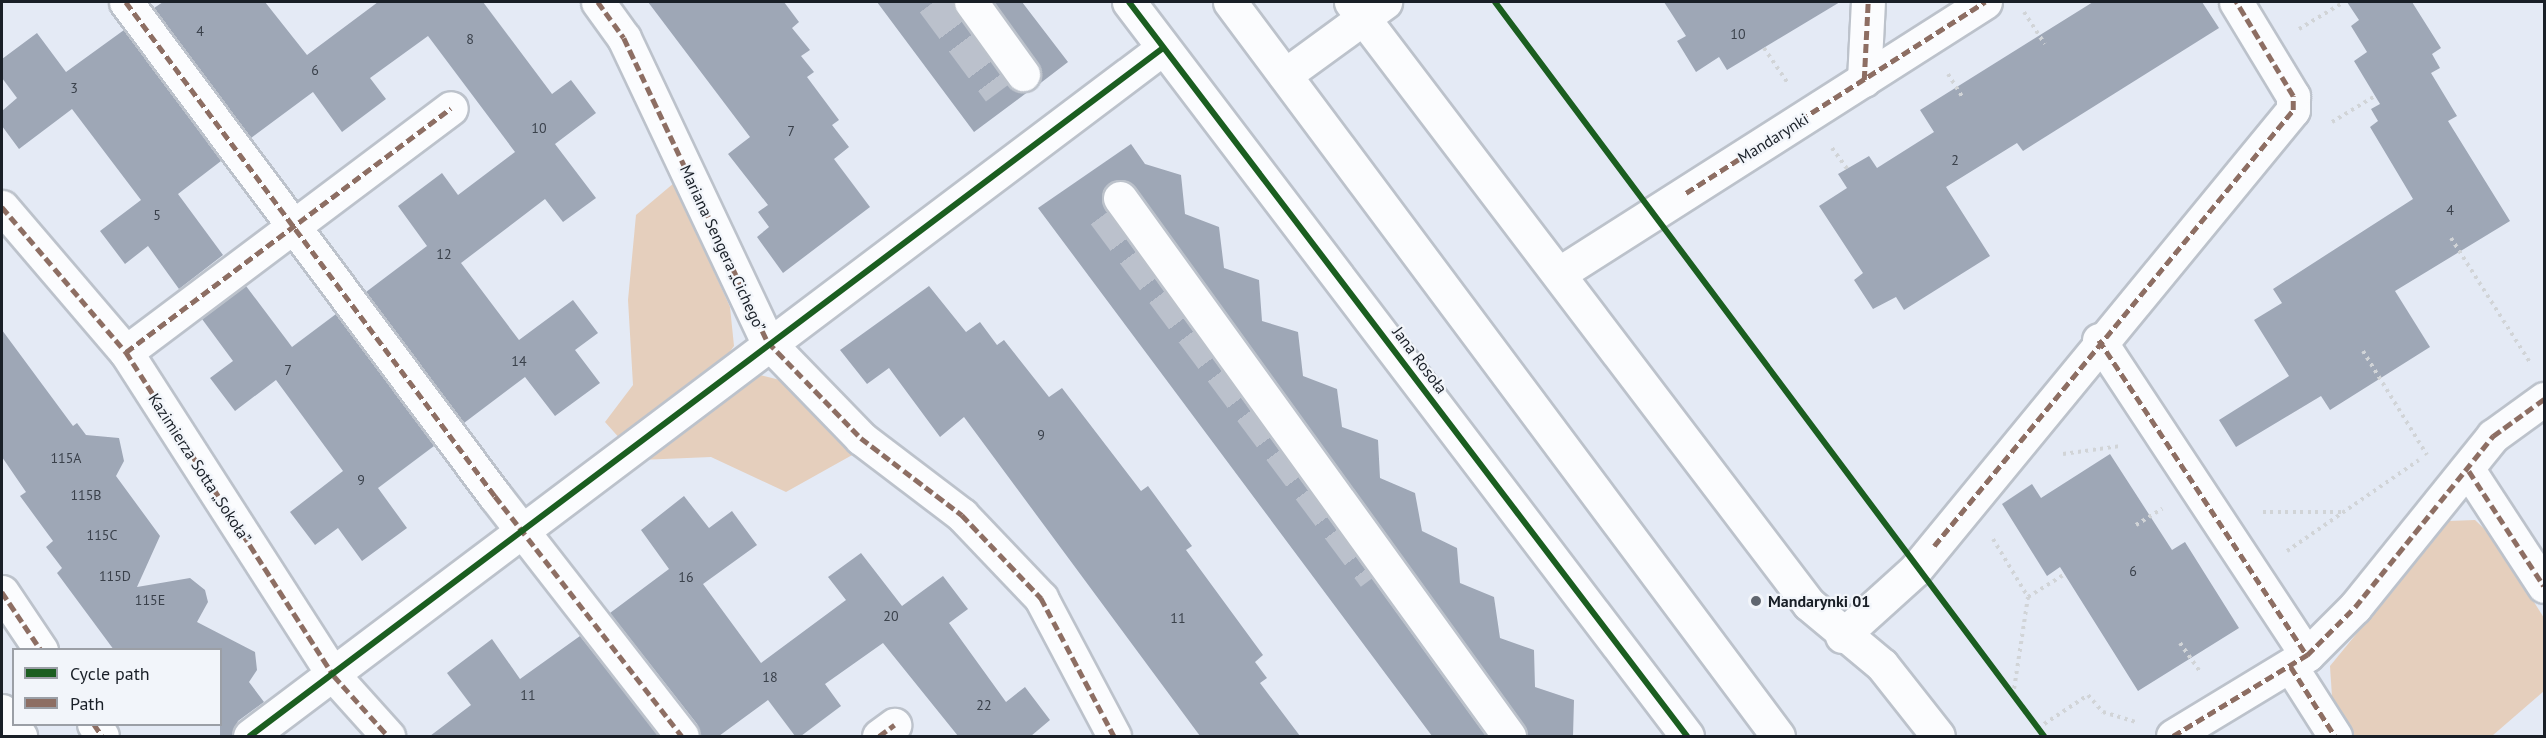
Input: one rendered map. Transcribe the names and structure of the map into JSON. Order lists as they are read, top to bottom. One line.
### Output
{"streets":{"street":["Mandarynki","Mariana Sengera „Cichego”","Jana Rosoła","Kazimierza Sotta „Sokoła”"]},"places":["Mandarynki 01"],"house_numbers":["4","10","8","6","3","10","7","2","4","5","12","14","7","9","115A","9","115B","115C","6","115D","16","115E","20","11","18","11","22"],"legend":["Cycle path","Path"]}
